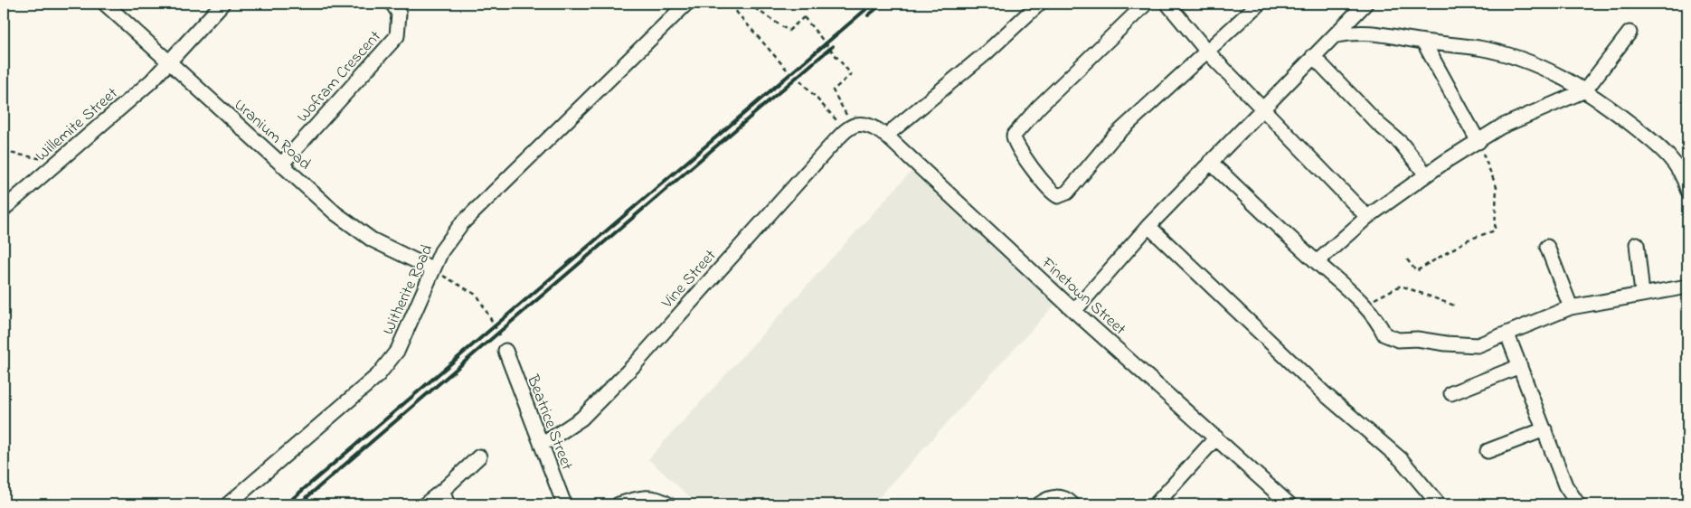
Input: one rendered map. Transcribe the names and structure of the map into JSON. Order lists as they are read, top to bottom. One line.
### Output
{"streets":{"street":["Wofram Crescent","Willemite Street","Uranium Road","Vine Street","Witherite Road","Finetown Street","Beatrice Street"]},"crossings":[["Wofram Crescent","Uranium Road"],["Willemite Street","Uranium Road"],["Uranium Road","Witherite Road"],["Vine Street","Finetown Street"],["Vine Street","Beatrice Street"]]}
